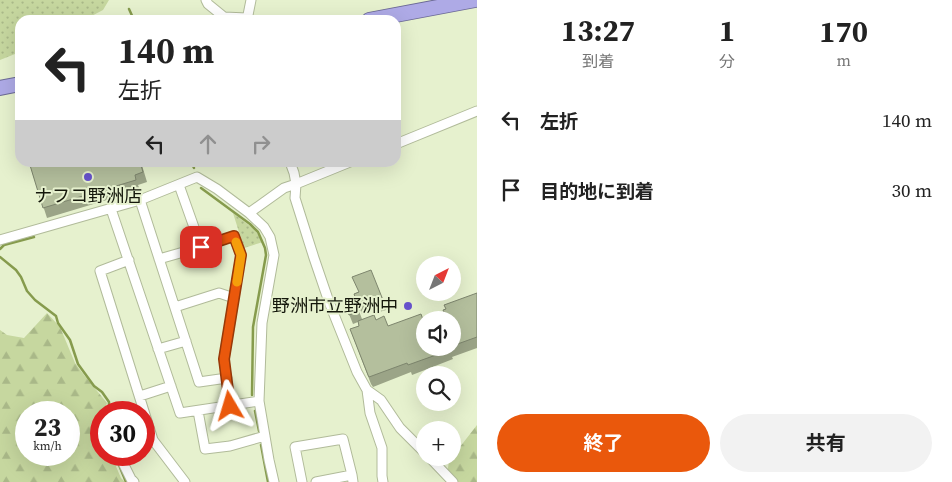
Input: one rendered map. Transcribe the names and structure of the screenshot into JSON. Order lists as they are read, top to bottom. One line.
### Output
{"places":["ナフコ野洲店","野洲市立野洲中"],"north":"top right","page":{"eta":["13:27","到着","1","分","170","m"],"turn":["140 m","左折"],"list":[{"name":"左折","value":"140 m"},{"name":"目的地に到着","value":"30 m"}],"map_buttons":"+","speed":"23 km/h","limit":"30","buttons":["終了","共有"]}}
